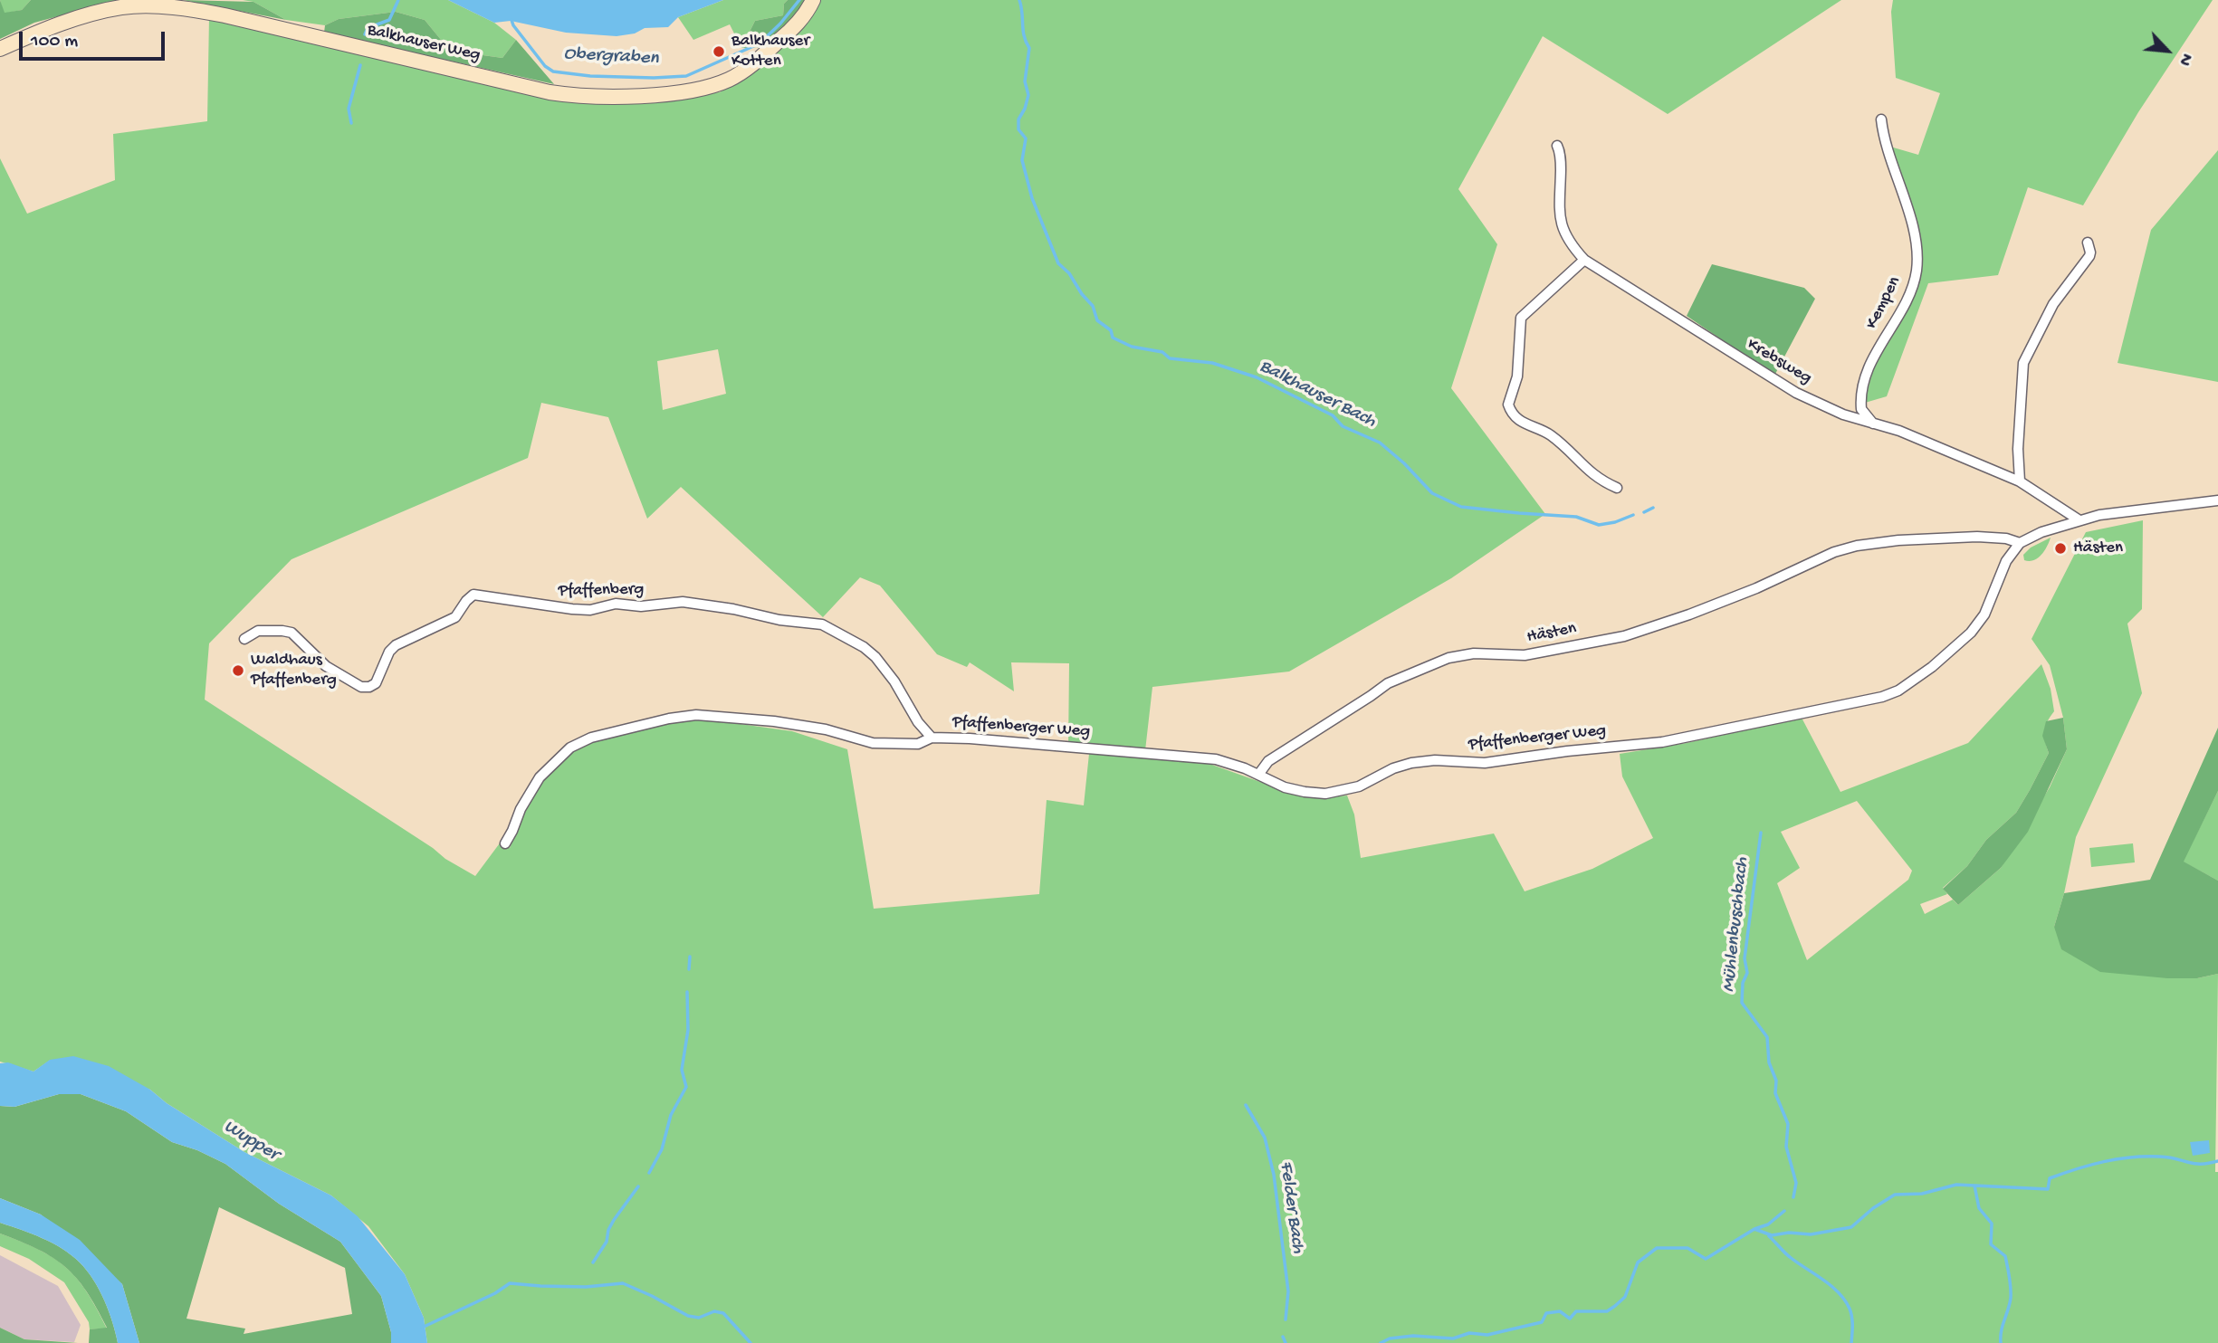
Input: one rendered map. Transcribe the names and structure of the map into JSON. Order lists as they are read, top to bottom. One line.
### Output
{"streets":{"main road":["Balkhauser Weg"],"street":["Kempen","Krebsweg","Pfaffenberg","Hästen","Pfaffenberger Weg"]},"crossings":[["Kempen","Krebsweg"],["Pfaffenberg","Pfaffenberger Weg"],["Hästen","Pfaffenberger Weg"]],"water":["Obergraben","Balkhauser Bach","Mühlenbuschbach","Wupper","Felder Bach"],"places":["Balkhauser Kotten","Hästen","Waldhaus Pfaffenberg"],"scale_bar":"100 m","north":"bottom right"}
